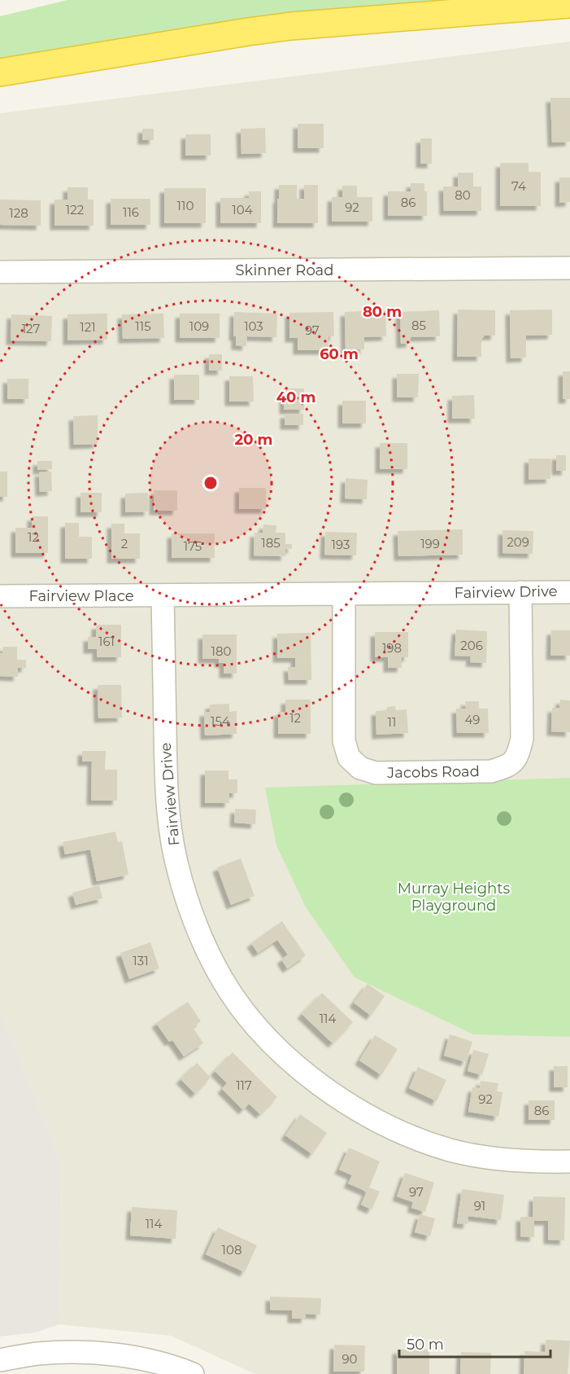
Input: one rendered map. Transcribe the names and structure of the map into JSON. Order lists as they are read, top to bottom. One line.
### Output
{"streets":{"street":["Skinner Road","Fairview Drive","Fairview Place","Jacobs Road"]},"crossings":[["Fairview Drive","Fairview Place"],["Fairview Drive","Jacobs Road"]],"parks":["Murray Heights Playground"],"house_numbers":["74","80","86","110","92","122","104","116","128","85","115","109","103","121","127","97","12","209","185","2","199","193","175","161","206","198","180","12","49","154","11","131","114","117","92","86","97","91","114","108","90"],"scale_bar":"50 m","rings":["80 m","60 m","40 m","20 m"]}
